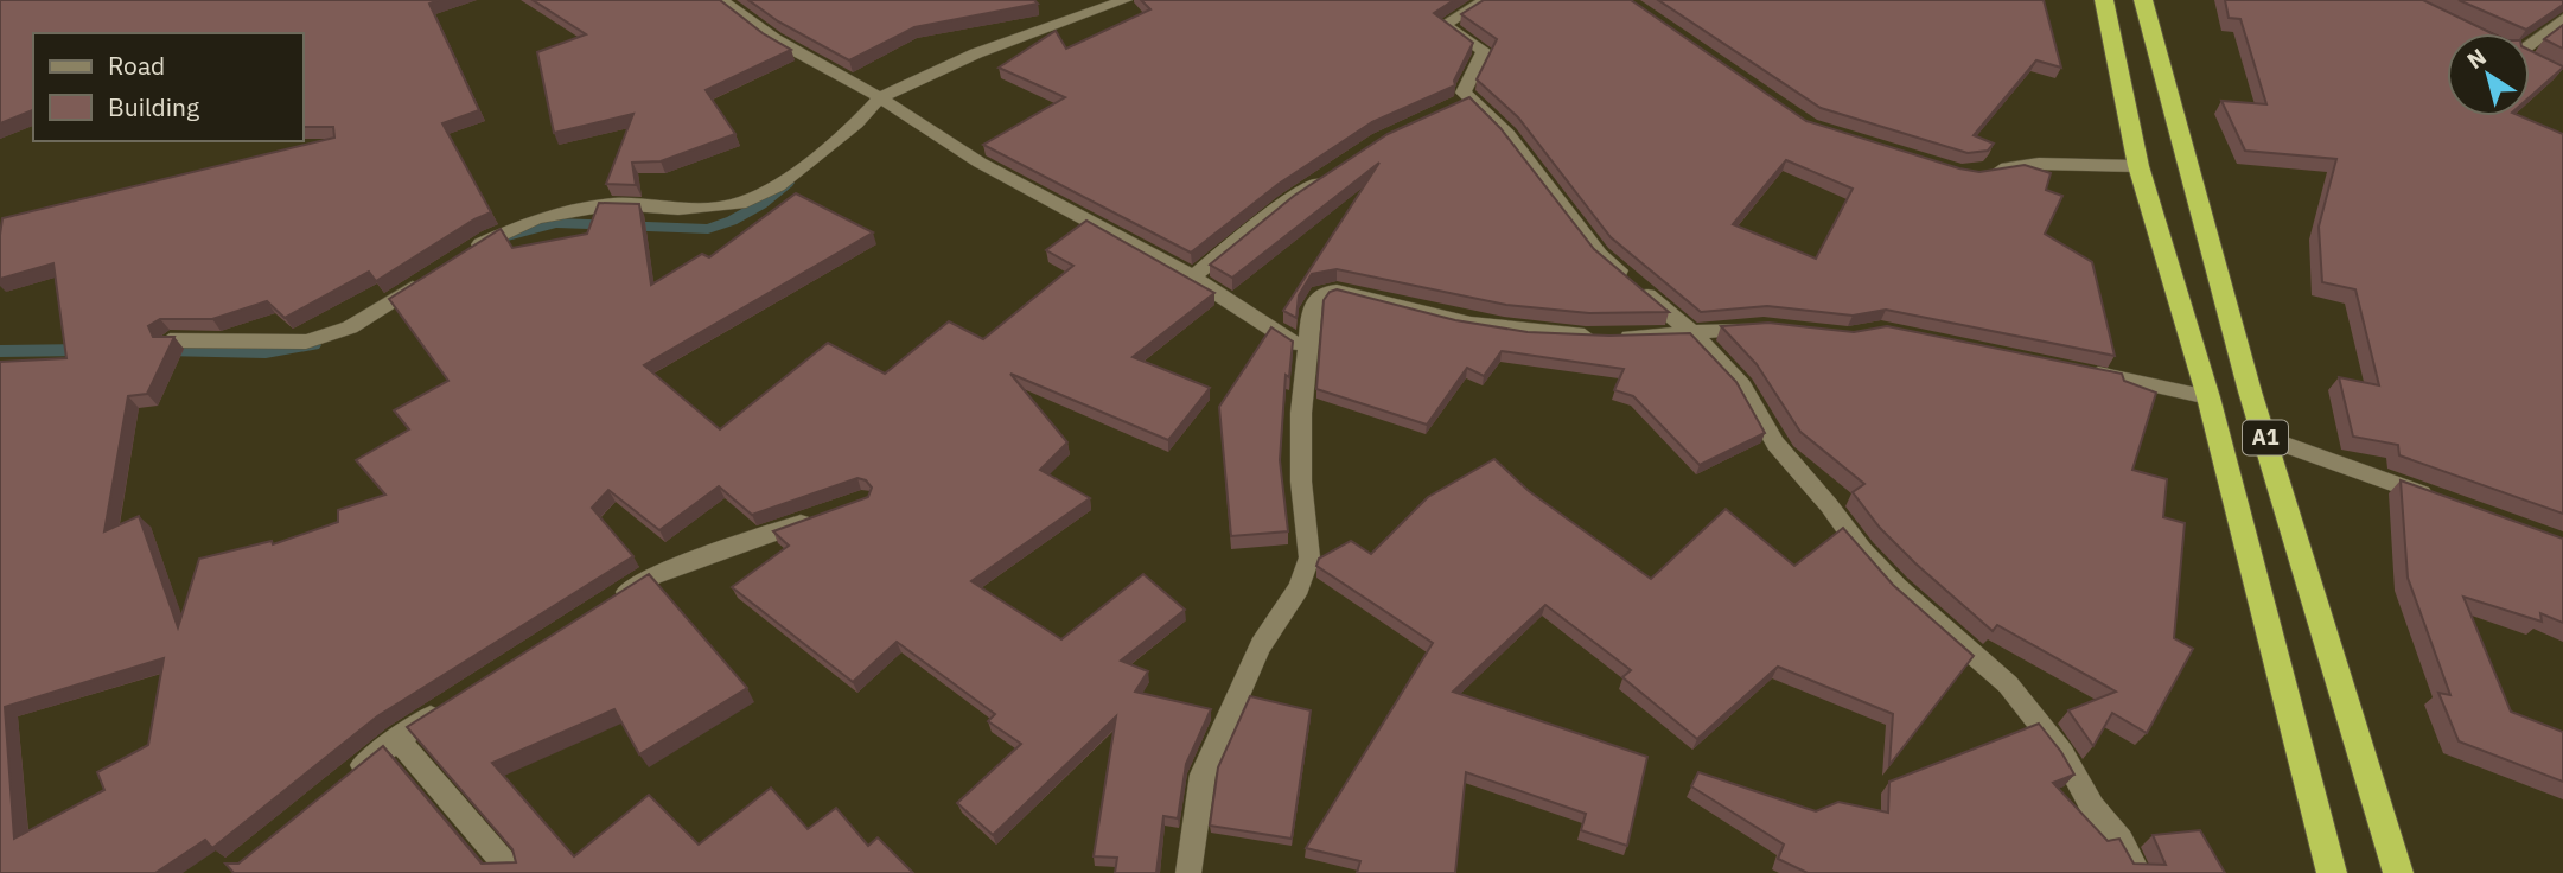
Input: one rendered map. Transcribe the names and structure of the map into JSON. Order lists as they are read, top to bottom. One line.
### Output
{"streets":{"highway":["A1"]},"legend":["Road","Building"],"north":"top left"}
